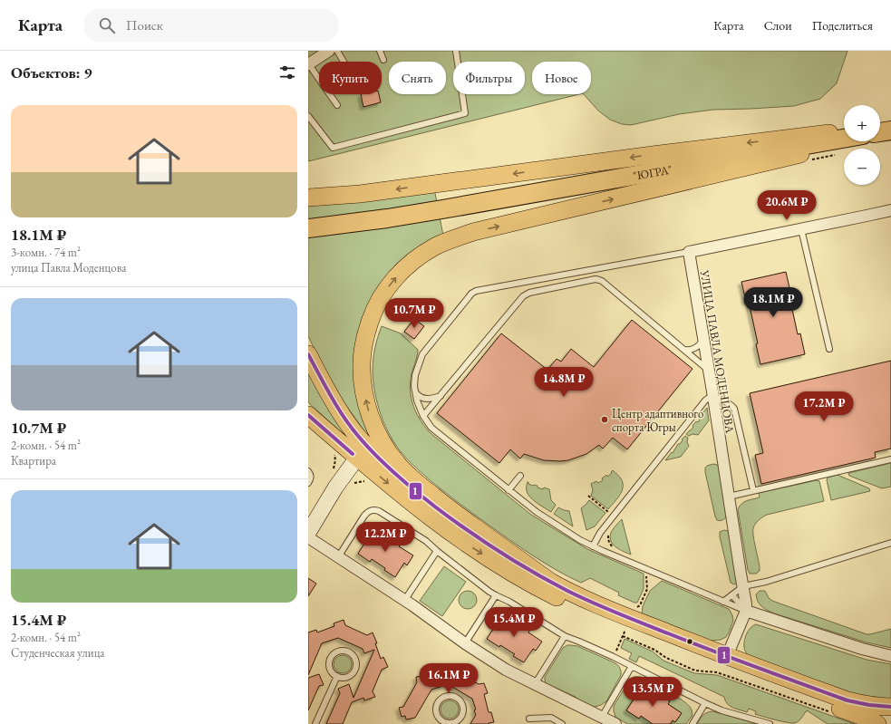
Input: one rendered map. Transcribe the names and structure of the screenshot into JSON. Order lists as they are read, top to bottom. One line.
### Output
{"streets":{"highway":["\"ЮГРА\""],"street":["УЛИЦА ПАВЛА МОДЕНЦОВА"]},"places":["Центр адаптивного спорта Югры"],"lines":["transit line 1"],"page":{"header":"Карта","search":"Поиск","nav":["Карта","Слои","Поделиться"],"heading":"Объектов: 9","chip":["Купить","Снять","Фильтры","Новое"],"list":[{"name":"18.1M ₽","note":"3-комн. · 74 m² · улица Павла Моденцова"},{"name":"10.7M ₽","note":"2-комн. · 54 m² · Квартира"},{"name":"15.4M ₽","note":"2-комн. · 54 m² · Студенческая улица"}],"map_buttons":["+","−"],"price":["20.6M ₽","18.1M ₽","10.7M ₽","14.8M ₽","17.2M ₽","12.2M ₽","15.4M ₽","16.1M ₽","13.5M ₽"]}}
